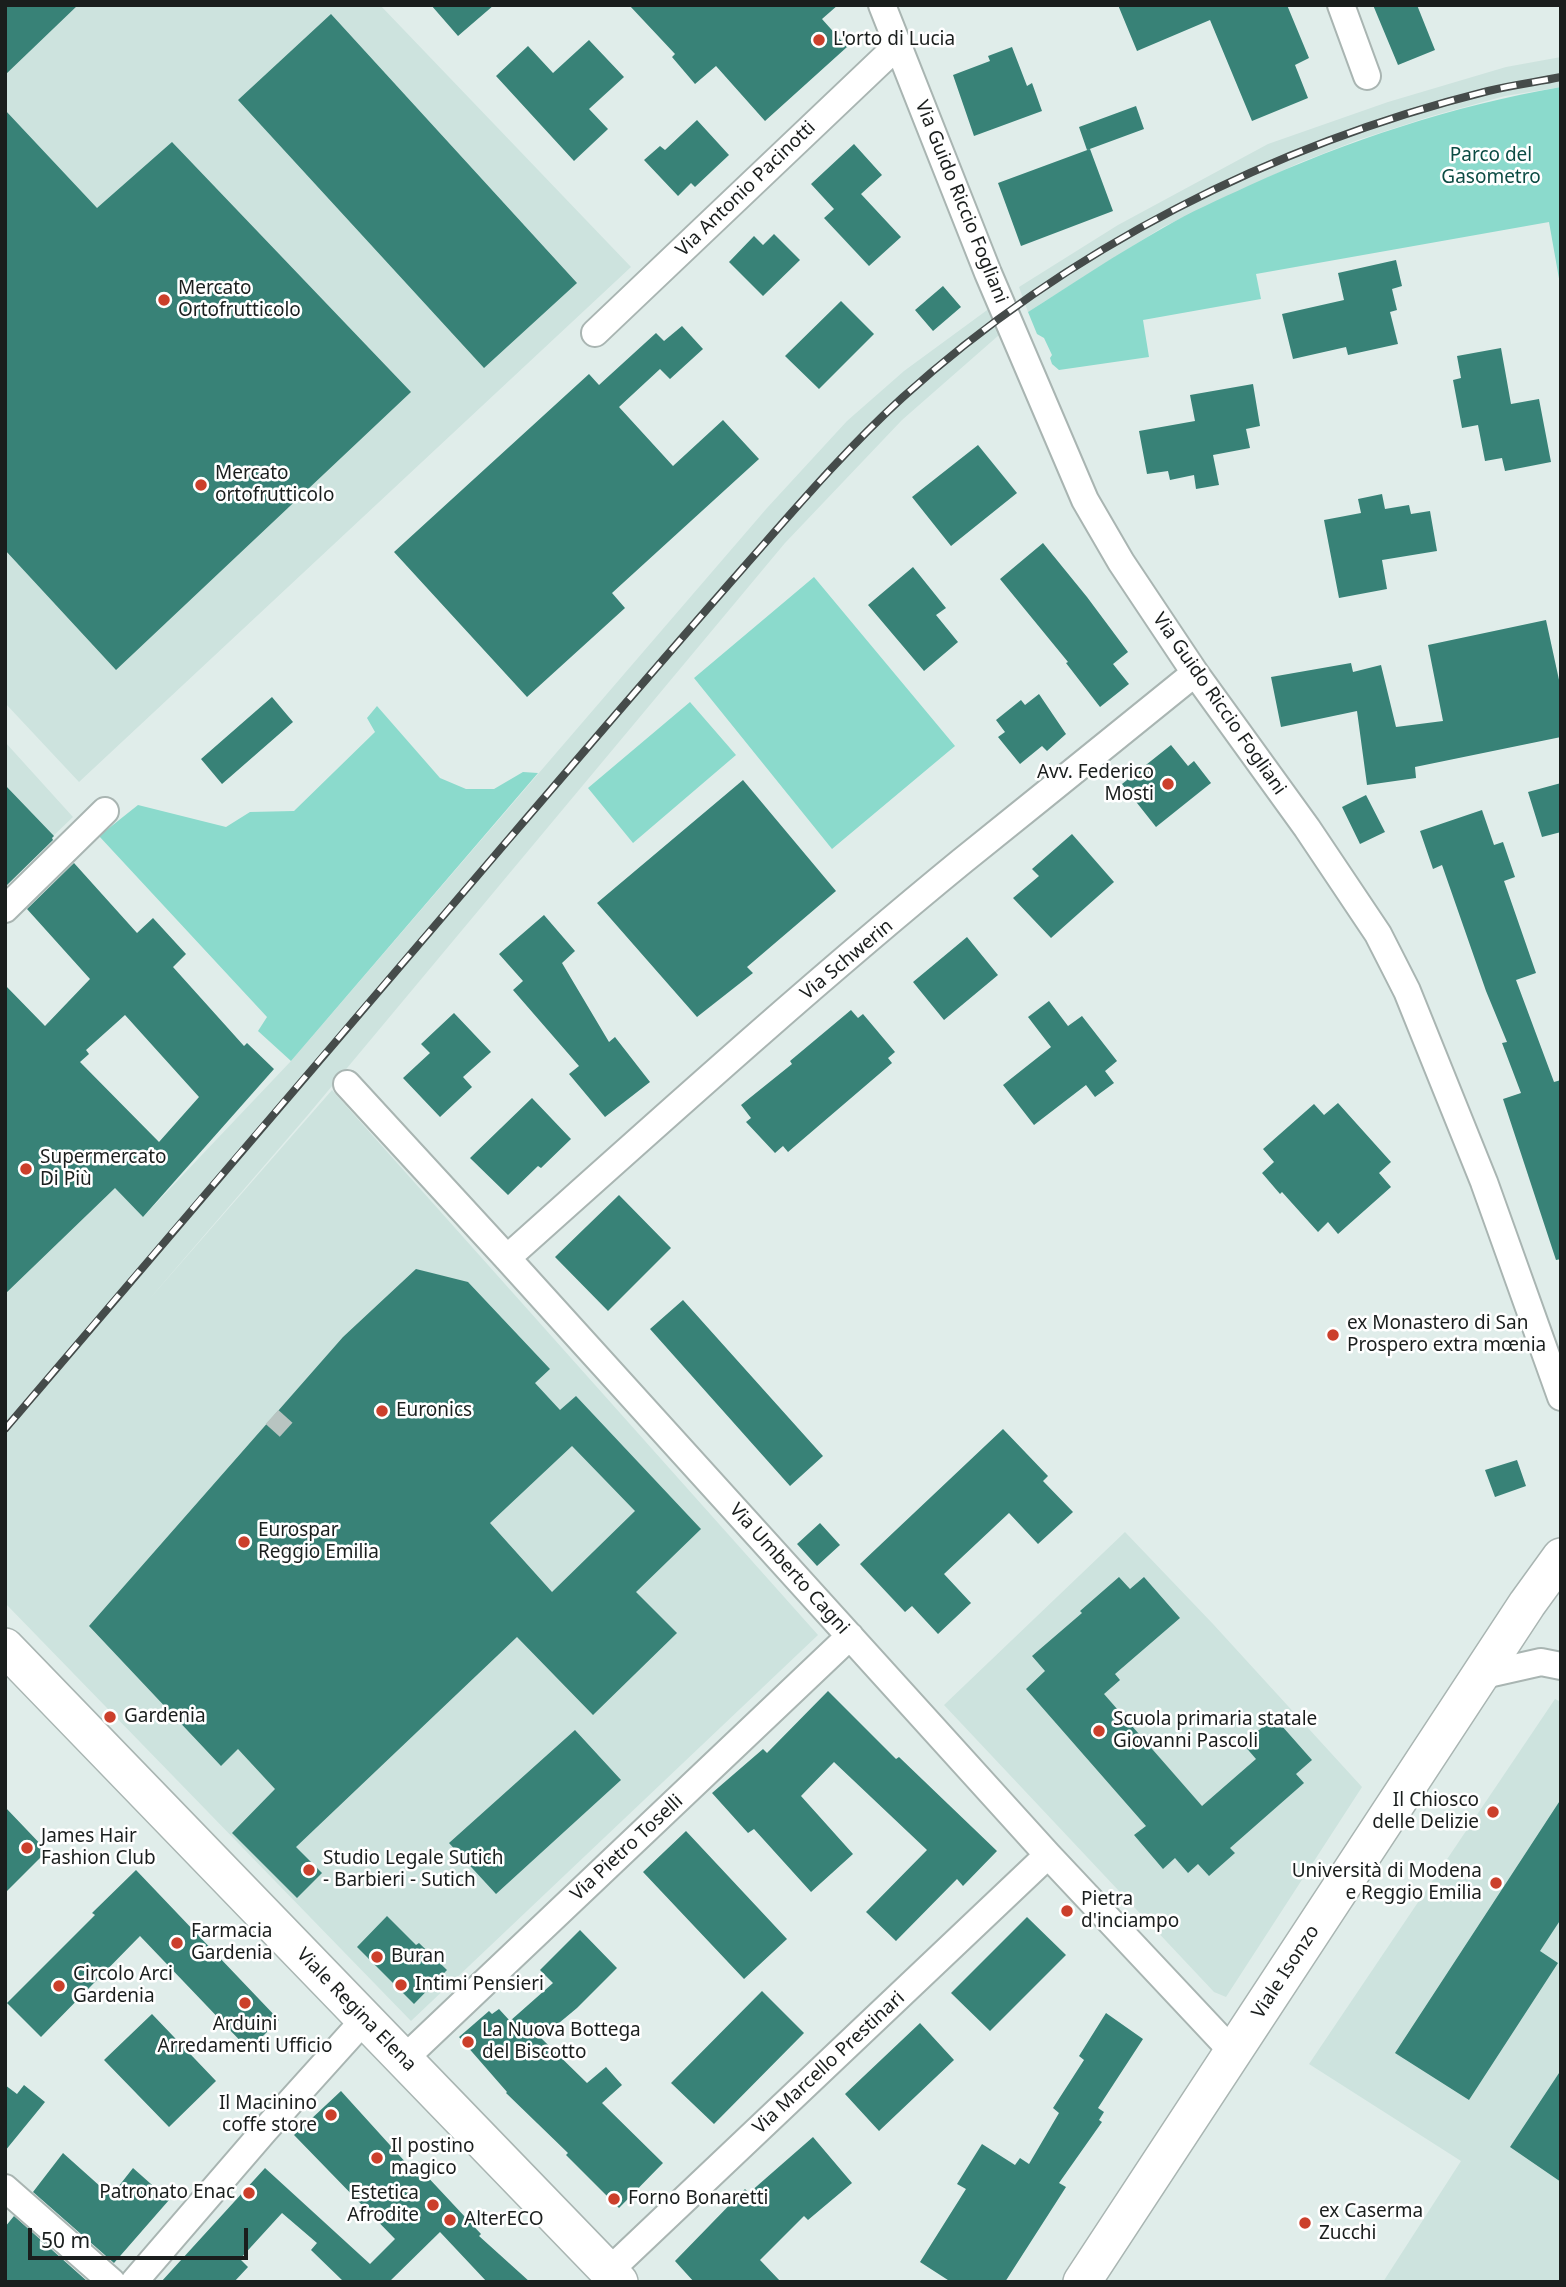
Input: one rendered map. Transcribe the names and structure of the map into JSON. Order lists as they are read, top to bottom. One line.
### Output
{"streets":{"main road":["Viale Isonzo","Viale Regina Elena"],"street":["Via Antonio Pacinotti","Via Guido Riccio Fogliani","Via Schwerin","Via Umberto Cagni","Via Pietro Toselli","Via Marcello Prestinari"]},"crossings":[["Via Antonio Pacinotti","Via Guido Riccio Fogliani"],["Via Guido Riccio Fogliani","Via Schwerin"],["Via Schwerin","Via Umberto Cagni"],["Via Umberto Cagni","Via Pietro Toselli"],["Via Umberto Cagni","Viale Isonzo"],["Via Umberto Cagni","Via Marcello Prestinari"],["Via Pietro Toselli","Viale Regina Elena"],["Viale Regina Elena","Via Marcello Prestinari"]],"parks":["Parco del Gasometro"],"places":["L'orto di Lucia","Mercato Ortofrutticolo","Mercato ortofrutticolo","Avv. Federico Mosti","Supermercato Di Più","ex Monastero di San Prospero extra mœnia","Euronics","Eurospar Reggio Emilia","Gardenia","Scuola primaria statale Giovanni Pascoli","Il Chiosco delle Delizie","James Hair Fashion Club","Studio Legale Sutich - Barbieri - Sutich","Università di Modena e Reggio Emilia","Pietra d'inciampo","Farmacia Gardenia","Buran","Intimi Pensieri","Circolo Arci Gardenia","Arduini Arredamenti Ufficio","La Nuova Bottega del Biscotto","Il Macinino coffe store","Il postino magico","Patronato Enac","Forno Bonaretti","Estetica Afrodite","AlterECO","ex Caserma Zucchi"],"scale_bar":"50 m"}
